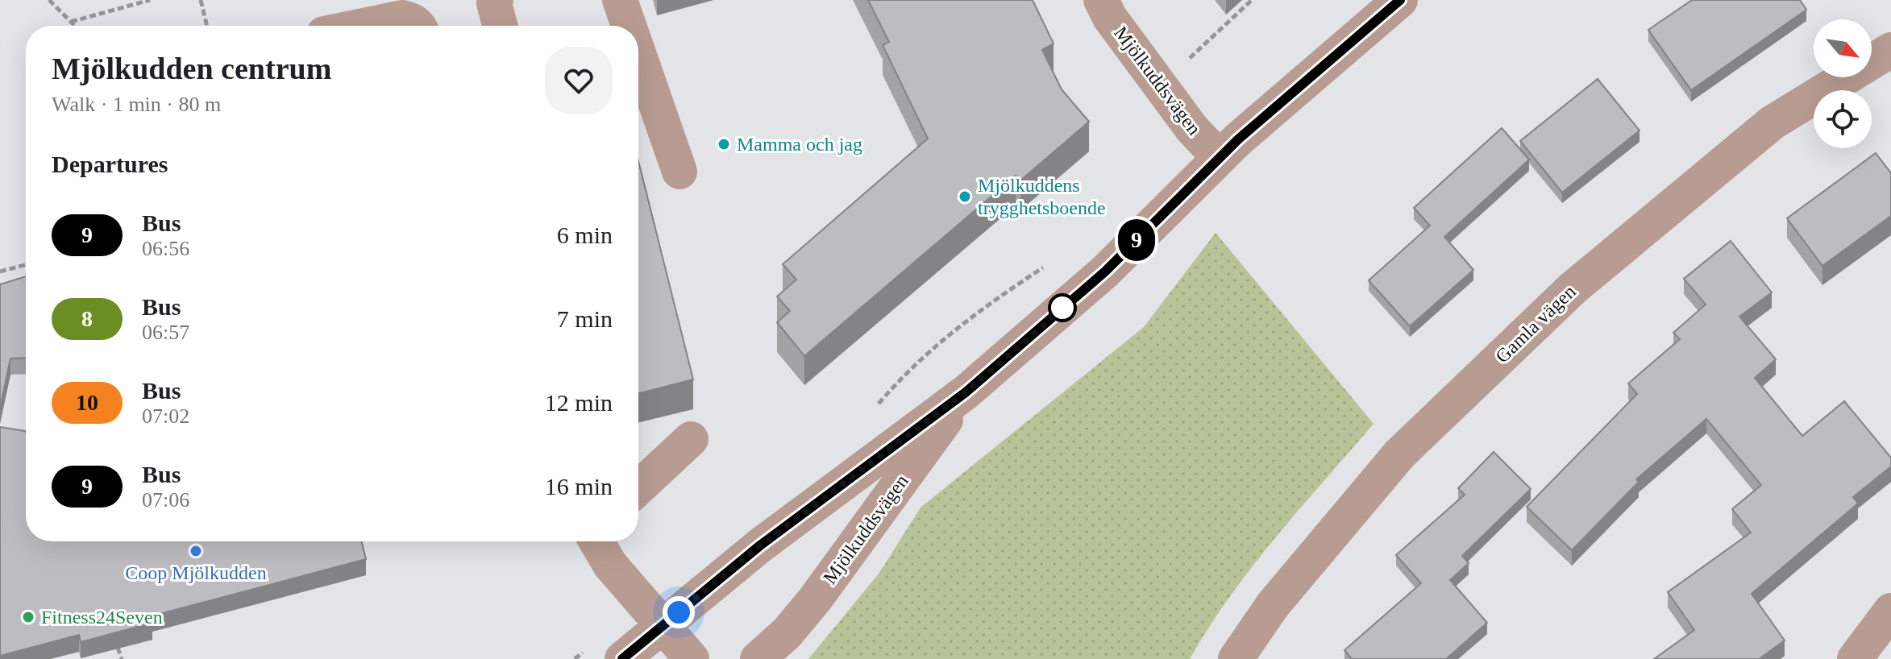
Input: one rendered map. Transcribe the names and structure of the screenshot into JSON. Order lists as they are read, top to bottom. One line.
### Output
{"streets":{"street":["Mjölkuddsvägen","Gamla vägen"]},"places":["Mamma och jag","Mjölkuddens trygghetsboende","Coop Mjölkudden","Fitness24Seven"],"lines":["bus line 9"],"north":"bottom right","page":{"on_map":"9","heading":[["Mjölkudden centrum","Walk · 1 min · 80 m"],"Departures"],"list":[{"mark":"9","name":"Bus","note":"06:56","value":"6 min"},{"mark":"8","name":"Bus","note":"06:57","value":"7 min"},{"mark":"10","name":"Bus","note":"07:02","value":"12 min"},{"mark":"9","name":"Bus","note":"07:06","value":"16 min"}]}}
